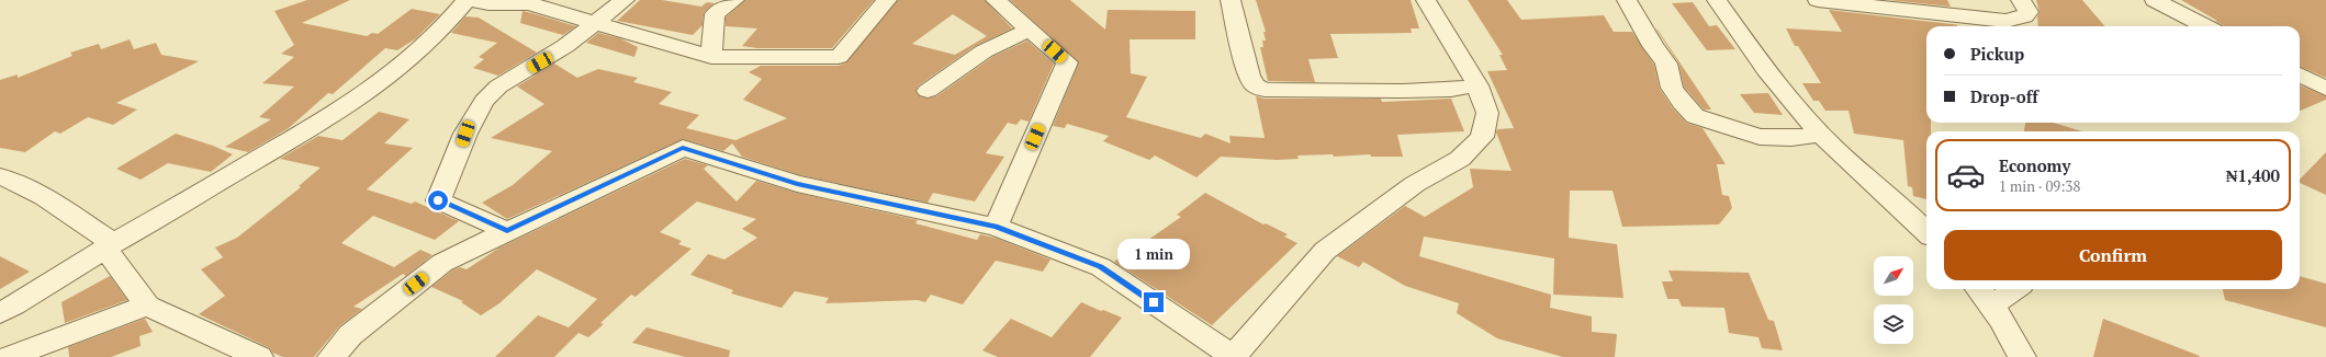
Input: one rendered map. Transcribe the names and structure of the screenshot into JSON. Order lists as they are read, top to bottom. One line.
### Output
{"north":"top right","page":{"banner":["Pickup","Drop-off"],"list":[{"name":"Economy","note":"1 min · 09:38","value":"₦1,400"}],"buttons":"Confirm","bubble":"1 min"}}
